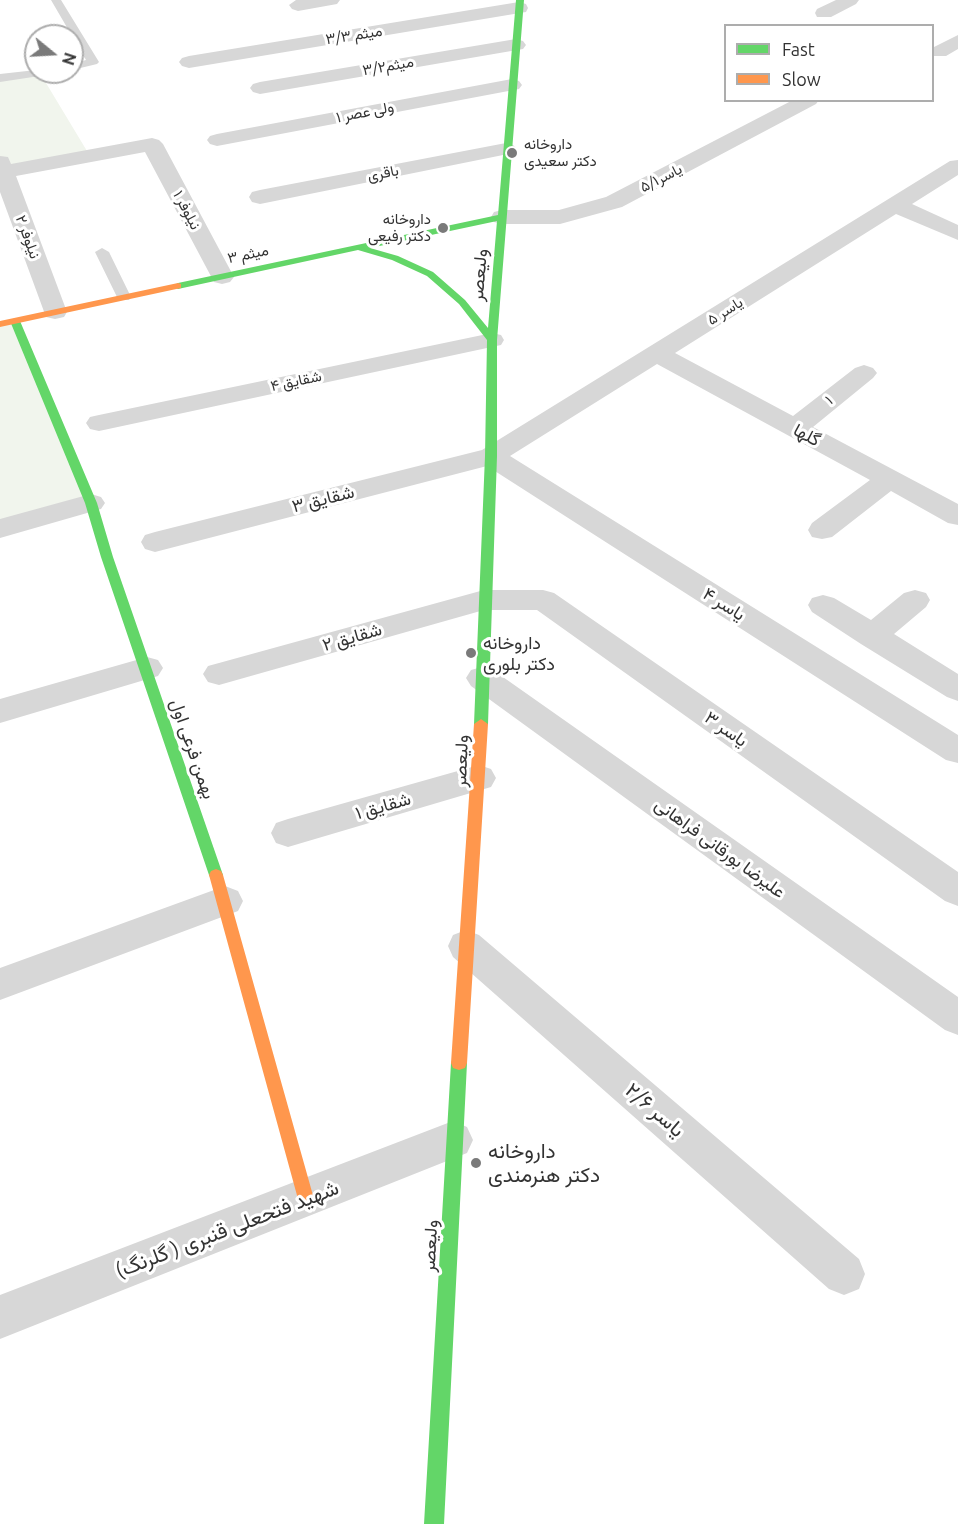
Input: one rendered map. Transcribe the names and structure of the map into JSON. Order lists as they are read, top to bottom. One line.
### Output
{"streets":{"main road":["میثم ۳","ولیعصر","بهمن فرعی اول"],"street":["میثم ۳/۳","میثم۳/۲","ولی عصر ۱","باقری","یاسر۵/۱","نیلوفر ۱","نیلوفر ۲","یاسر ۵","شقایق ۴","۱","گلها","شقایق ۳","یاسر ۴","شقایق ۲","یاسر ۳","شقایق ۱","علیرضا بورقانی فراهانی","یاسر ۲/۶","شهید فتحعلی قنبری ( گلرنگ)"]},"crossings":[["میثم ۳/۳","ولیعصر"],["میثم۳/۲","ولیعصر"],["ولی عصر ۱","ولیعصر"],["باقری","ولیعصر"],["یاسر۵/۱","میثم ۳"],["یاسر۵/۱","ولیعصر"],["نیلوفر ۱","نیلوفر ۲"],["نیلوفر ۱","میثم ۳"],["نیلوفر ۲","میثم ۳"],["میثم ۳","ولیعصر"],["میثم ۳","بهمن فرعی اول"],["ولیعصر","یاسر ۵"],["ولیعصر","شقایق ۴"],["ولیعصر","شقایق ۳"],["ولیعصر","یاسر ۴"],["ولیعصر","شقایق ۲"],["ولیعصر","یاسر ۳"],["ولیعصر","شقایق ۱"],["ولیعصر","علیرضا بورقانی فراهانی"],["ولیعصر","یاسر ۲/۶"],["ولیعصر","شهید فتحعلی قنبری ( گلرنگ)"],["یاسر ۵","گلها"],["یاسر ۵","شقایق ۳"],["یاسر ۵","یاسر ۴"],["۱","گلها"],["شقایق ۳","یاسر ۴"],["شقایق ۲","یاسر ۳"],["بهمن فرعی اول","شهید فتحعلی قنبری ( گلرنگ)"]],"places":["داروخانه دکتر سعیدی","داروخانه دکتر رفیعی","داروخانه دکتر بلوری","داروخانه دکتر هنرمندی"],"legend":["Fast","Slow"],"north":"right"}
